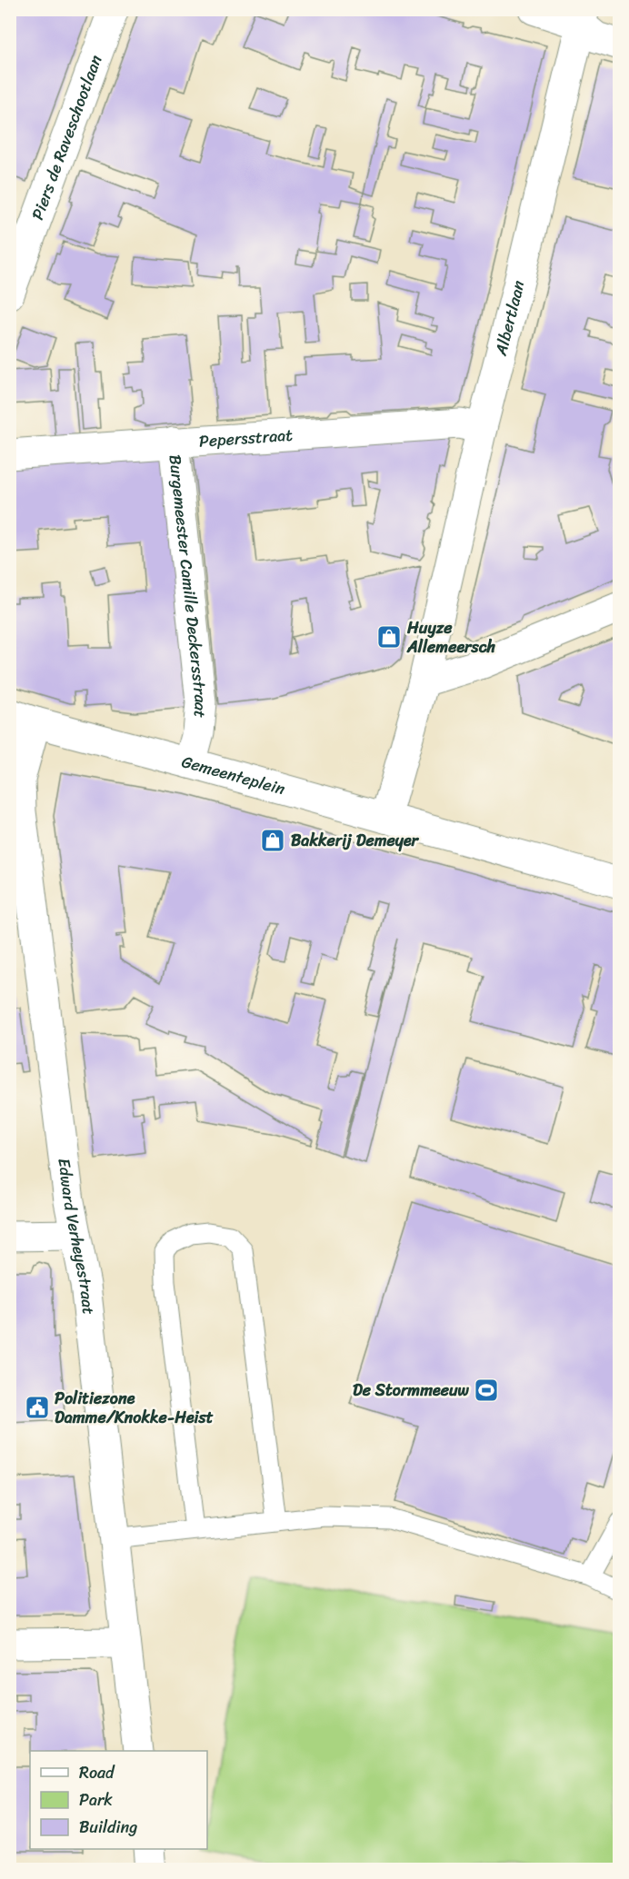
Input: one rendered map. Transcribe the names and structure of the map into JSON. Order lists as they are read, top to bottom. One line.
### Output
{"streets":{"street":["Piers de Raveschootlaan","Albertlaan","Pepersstraat","Burgemeester Camille Deckersstraat","Gemeenteplein","Edward Verheyestraat"]},"crossings":[["Albertlaan","Pepersstraat"],["Pepersstraat","Burgemeester Camille Deckersstraat"],["Burgemeester Camille Deckersstraat","Gemeenteplein"],["Gemeenteplein","Edward Verheyestraat"]],"places":{"shop":["Huyze Allemeersch","Bakkerij Demeyer"],"sports":["De Stormmeeuw"],"public building":["Politiezone Damme/Knokke-Heist"]},"legend":["Road","Park","Building"]}
